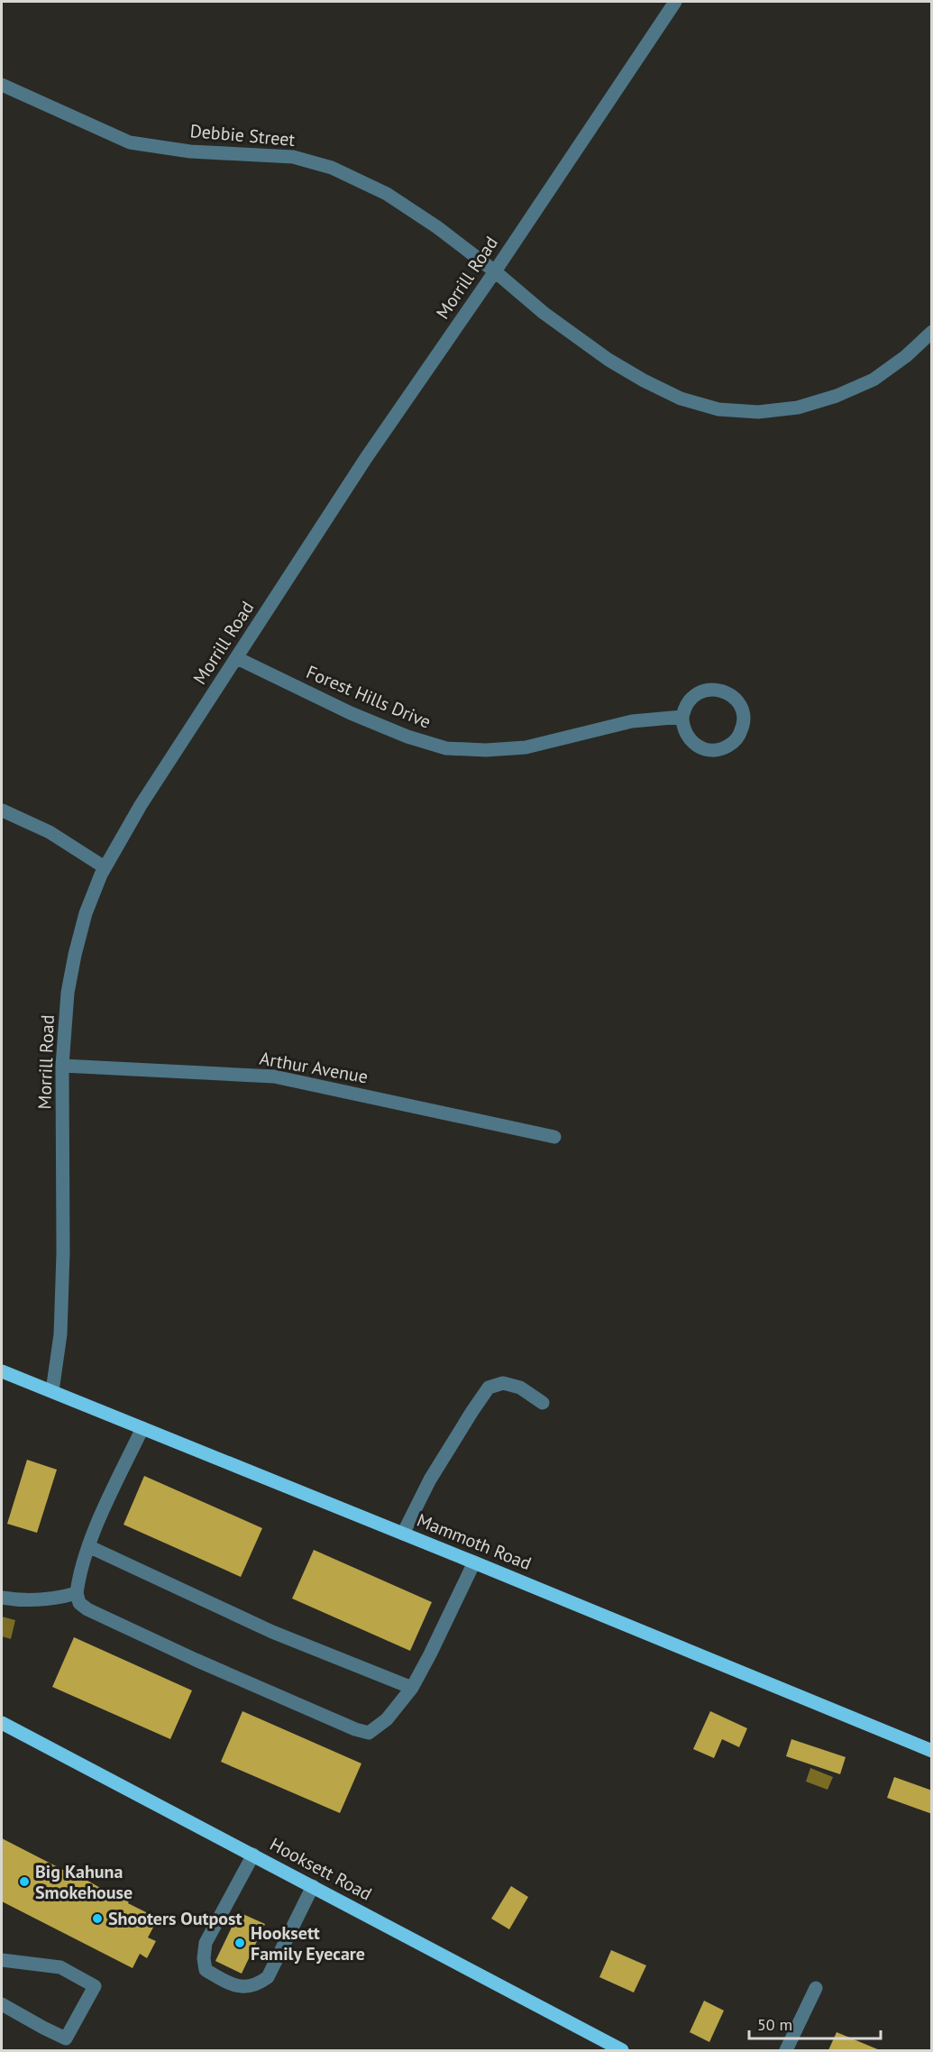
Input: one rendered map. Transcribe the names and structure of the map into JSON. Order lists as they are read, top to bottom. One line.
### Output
{"streets":{"main road":["Mammoth Road","Hooksett Road"],"street":["Debbie Street","Morrill Road","Forest Hills Drive","Arthur Avenue"]},"crossings":[["Debbie Street","Morrill Road"],["Morrill Road","Forest Hills Drive"],["Morrill Road","Arthur Avenue"],["Morrill Road","Mammoth Road"]],"places":["Big Kahuna Smokehouse","Shooters Outpost","Hooksett Family Eyecare"],"scale_bar":"50 m"}
